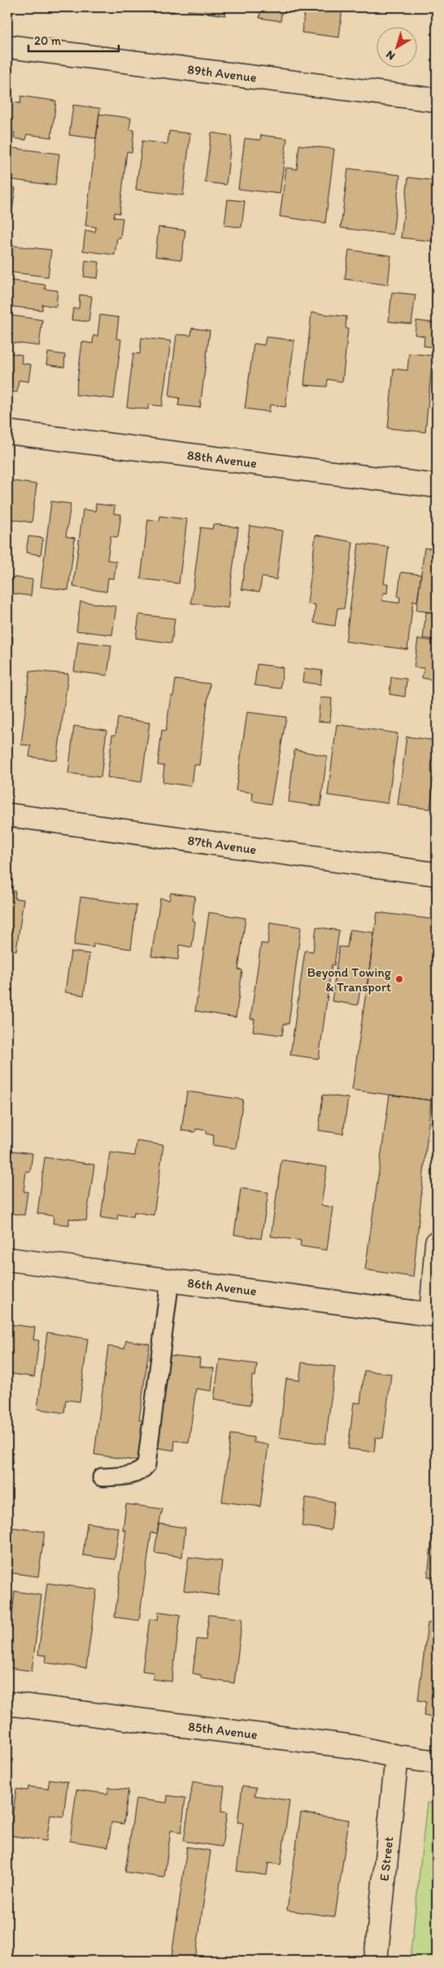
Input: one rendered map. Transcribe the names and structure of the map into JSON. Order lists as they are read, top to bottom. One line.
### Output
{"streets":{"street":["89th Avenue","88th Avenue","87th Avenue","86th Avenue","85th Avenue","E Street"]},"crossings":[["85th Avenue","E Street"]],"places":["Beyond Towing & Transport"],"scale_bar":"20 m","north":"bottom left"}
